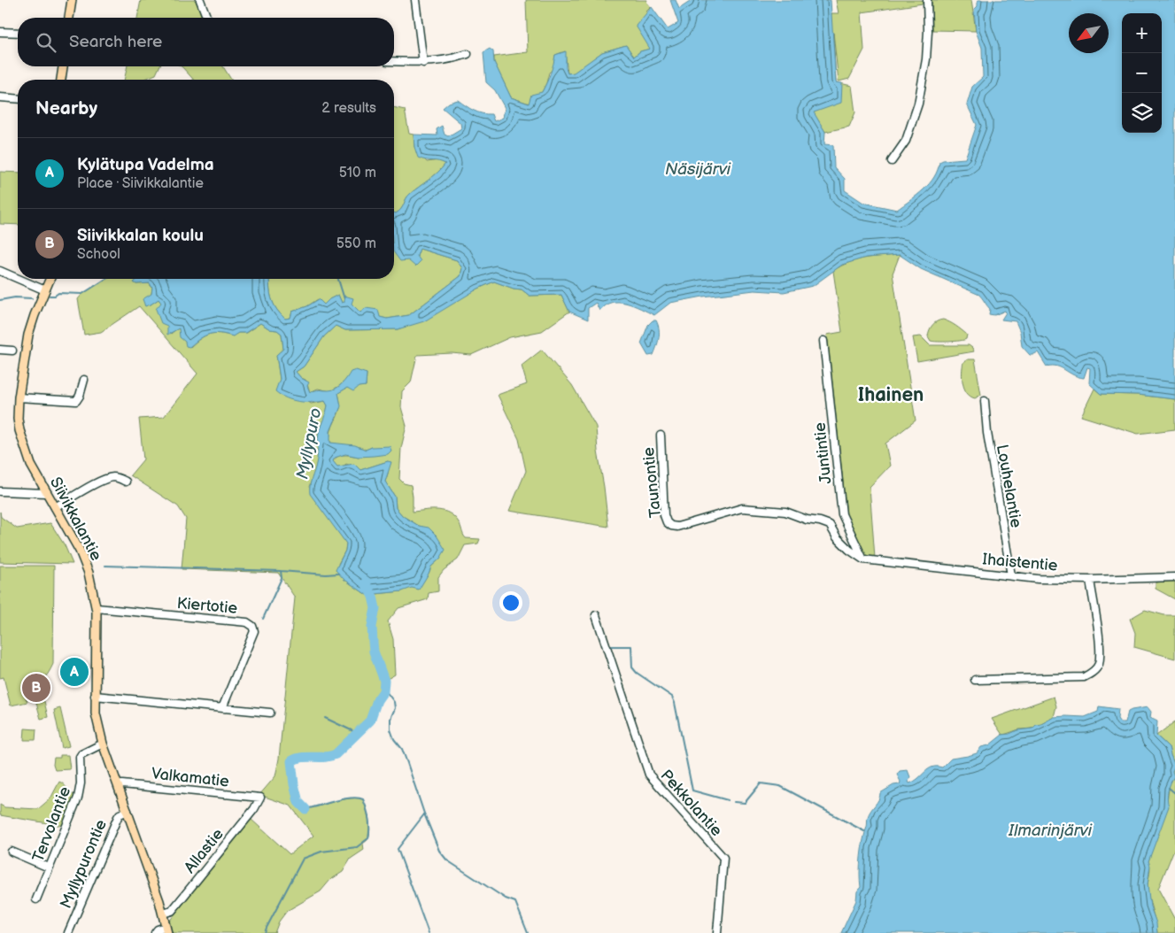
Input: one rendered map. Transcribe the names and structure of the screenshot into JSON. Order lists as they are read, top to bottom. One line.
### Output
{"streets":{"main road":["Siivikkalantie"],"street":["Juntintie","Taunontie","Louhelantie","Ihaistentie","Kiertotie","Valkamatie","Pekkolantie","Tervolantie","Allastie","Myllypurontie"]},"crossings":[["Juntintie","Taunontie"],["Juntintie","Ihaistentie"],["Taunontie","Ihaistentie"],["Louhelantie","Ihaistentie"],["Siivikkalantie","Kiertotie"],["Siivikkalantie","Valkamatie"],["Siivikkalantie","Tervolantie"],["Siivikkalantie","Allastie"],["Siivikkalantie","Myllypurontie"],["Valkamatie","Allastie"]],"districts":["Ihainen"],"water":["Näsijärvi","Myllypuro","Ilmarinjärvi"],"north":"bottom left","page":{"map_buttons":["+","−"],"search":"Search here","heading":["Nearby","2 results"],"list":[{"mark":"A","name":"Kylätupa Vadelma","note":"Place · Siivikkalantie","value":"510 m"},{"mark":"B","name":"Siivikkalan koulu","note":"School","value":"550 m"}],"pins":["A","B"]}}
